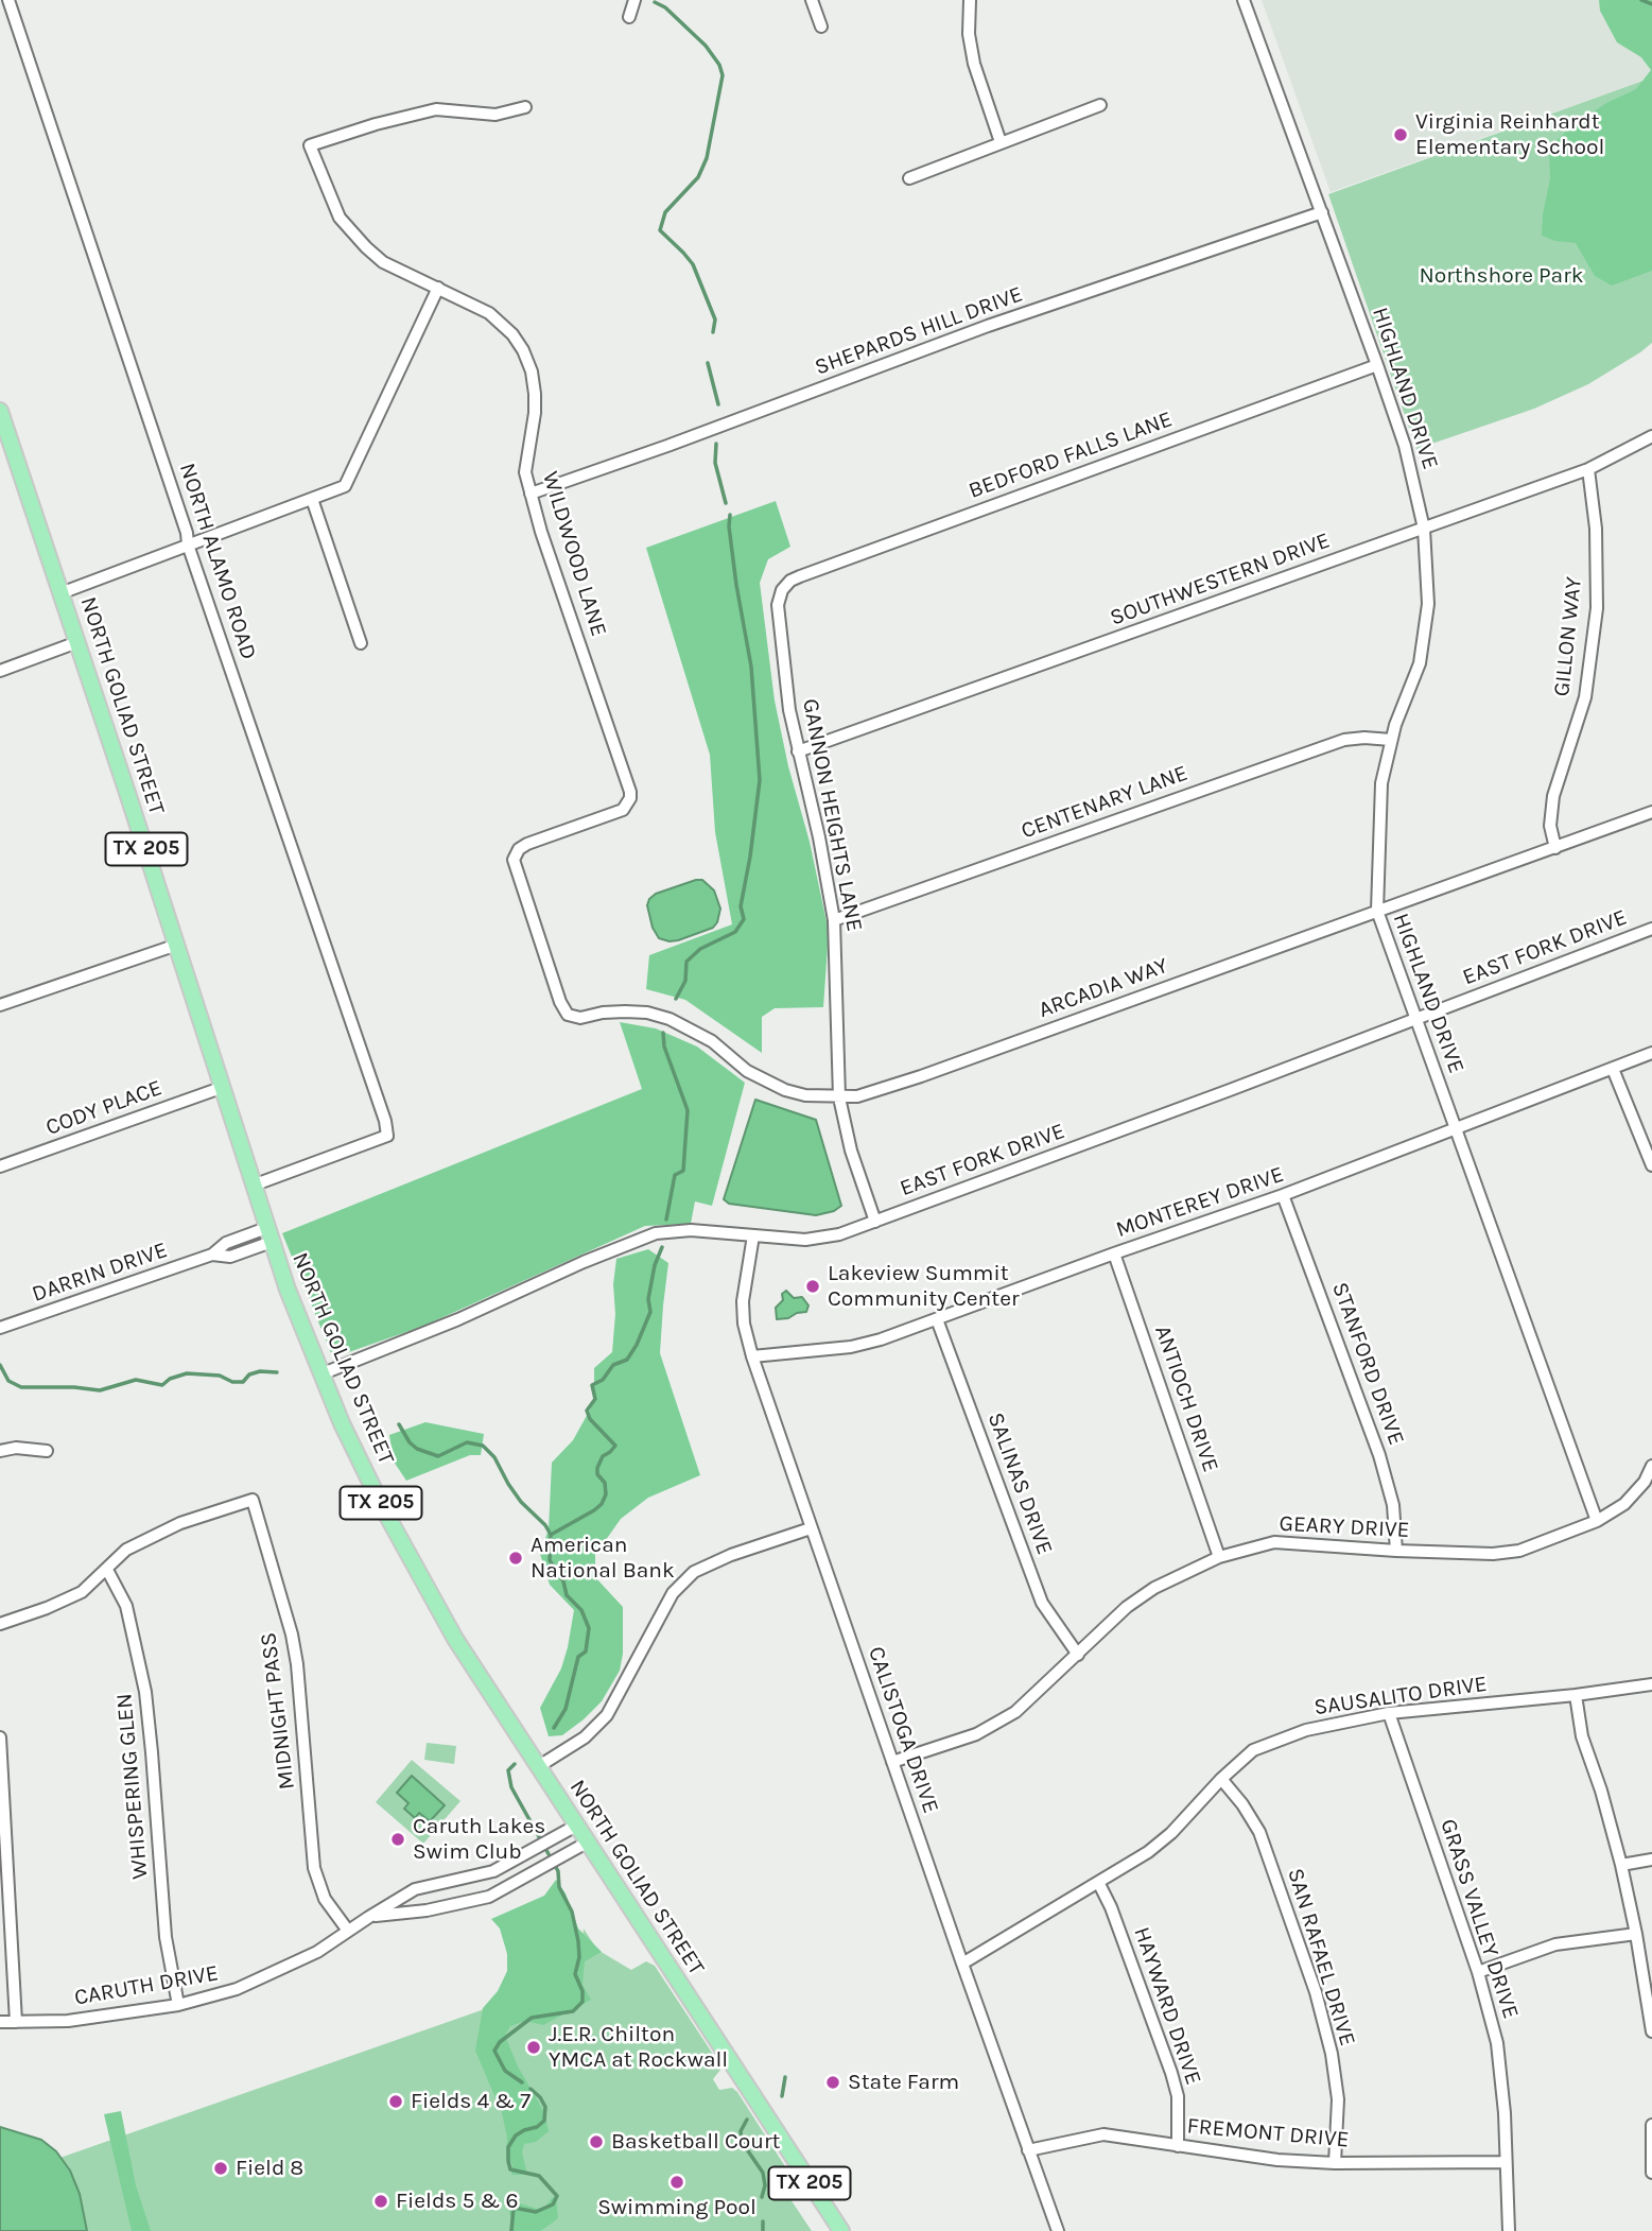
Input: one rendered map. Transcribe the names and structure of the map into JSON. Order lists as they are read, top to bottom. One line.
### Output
{"streets":{"main road":["NORTH GOLIAD STREET","TX 205"],"street":["SHEPARDS HILL DRIVE","HIGHLAND DRIVE","BEDFORD FALLS LANE","WILDWOOD LANE","NORTH ALAMO ROAD","SOUTHWESTERN DRIVE","GILLON WAY","CENTENARY LANE","GANNON HEIGHTS LANE","EAST FORK DRIVE","ARCADIA WAY","CODY PLACE","MONTEREY DRIVE","DARRIN DRIVE","STANFORD DRIVE","ANTIOCH DRIVE","SALINAS DRIVE","GEARY DRIVE","SAUSALITO DRIVE","MIDNIGHT PASS","CALISTOGA DRIVE","WHISPERING GLEN","GRASS VALLEY DRIVE","SAN RAFAEL DRIVE","CARUTH DRIVE","HAYWARD DRIVE","FREMONT DRIVE"]},"crossings":[["SHEPARDS HILL DRIVE","HIGHLAND DRIVE"],["SHEPARDS HILL DRIVE","WILDWOOD LANE"],["HIGHLAND DRIVE","BEDFORD FALLS LANE"],["HIGHLAND DRIVE","SOUTHWESTERN DRIVE"],["HIGHLAND DRIVE","CENTENARY LANE"],["HIGHLAND DRIVE","EAST FORK DRIVE"],["HIGHLAND DRIVE","ARCADIA WAY"],["HIGHLAND DRIVE","MONTEREY DRIVE"],["HIGHLAND DRIVE","GEARY DRIVE"],["BEDFORD FALLS LANE","GANNON HEIGHTS LANE"],["WILDWOOD LANE","ARCADIA WAY"],["NORTH ALAMO ROAD","NORTH GOLIAD STREET"],["SOUTHWESTERN DRIVE","GILLON WAY"],["SOUTHWESTERN DRIVE","GANNON HEIGHTS LANE"],["GILLON WAY","ARCADIA WAY"],["NORTH GOLIAD STREET","EAST FORK DRIVE"],["NORTH GOLIAD STREET","CODY PLACE"],["NORTH GOLIAD STREET","DARRIN DRIVE"],["NORTH GOLIAD STREET","CARUTH DRIVE"],["CENTENARY LANE","GANNON HEIGHTS LANE"],["GANNON HEIGHTS LANE","EAST FORK DRIVE"],["GANNON HEIGHTS LANE","ARCADIA WAY"],["EAST FORK DRIVE","CALISTOGA DRIVE"],["MONTEREY DRIVE","STANFORD DRIVE"],["MONTEREY DRIVE","ANTIOCH DRIVE"],["MONTEREY DRIVE","SALINAS DRIVE"],["MONTEREY DRIVE","CALISTOGA DRIVE"],["STANFORD DRIVE","GEARY DRIVE"],["ANTIOCH DRIVE","GEARY DRIVE"],["SALINAS DRIVE","GEARY DRIVE"],["GEARY DRIVE","CALISTOGA DRIVE"],["SAUSALITO DRIVE","CALISTOGA DRIVE"],["SAUSALITO DRIVE","GRASS VALLEY DRIVE"],["SAUSALITO DRIVE","SAN RAFAEL DRIVE"],["SAUSALITO DRIVE","HAYWARD DRIVE"],["MIDNIGHT PASS","WHISPERING GLEN"],["MIDNIGHT PASS","CARUTH DRIVE"],["CALISTOGA DRIVE","FREMONT DRIVE"],["WHISPERING GLEN","CARUTH DRIVE"],["GRASS VALLEY DRIVE","FREMONT DRIVE"],["SAN RAFAEL DRIVE","FREMONT DRIVE"],["HAYWARD DRIVE","FREMONT DRIVE"]],"parks":["Northshore Park"],"places":["Virginia Reinhardt Elementary School","Lakeview Summit Community Center","American National Bank","Caruth Lakes Swim Club","J.E.R. Chilton YMCA at Rockwall","State Farm","Fields 4 & 7","Basketball Court","Field 8","Swimming Pool","Fields 5 & 6"]}
